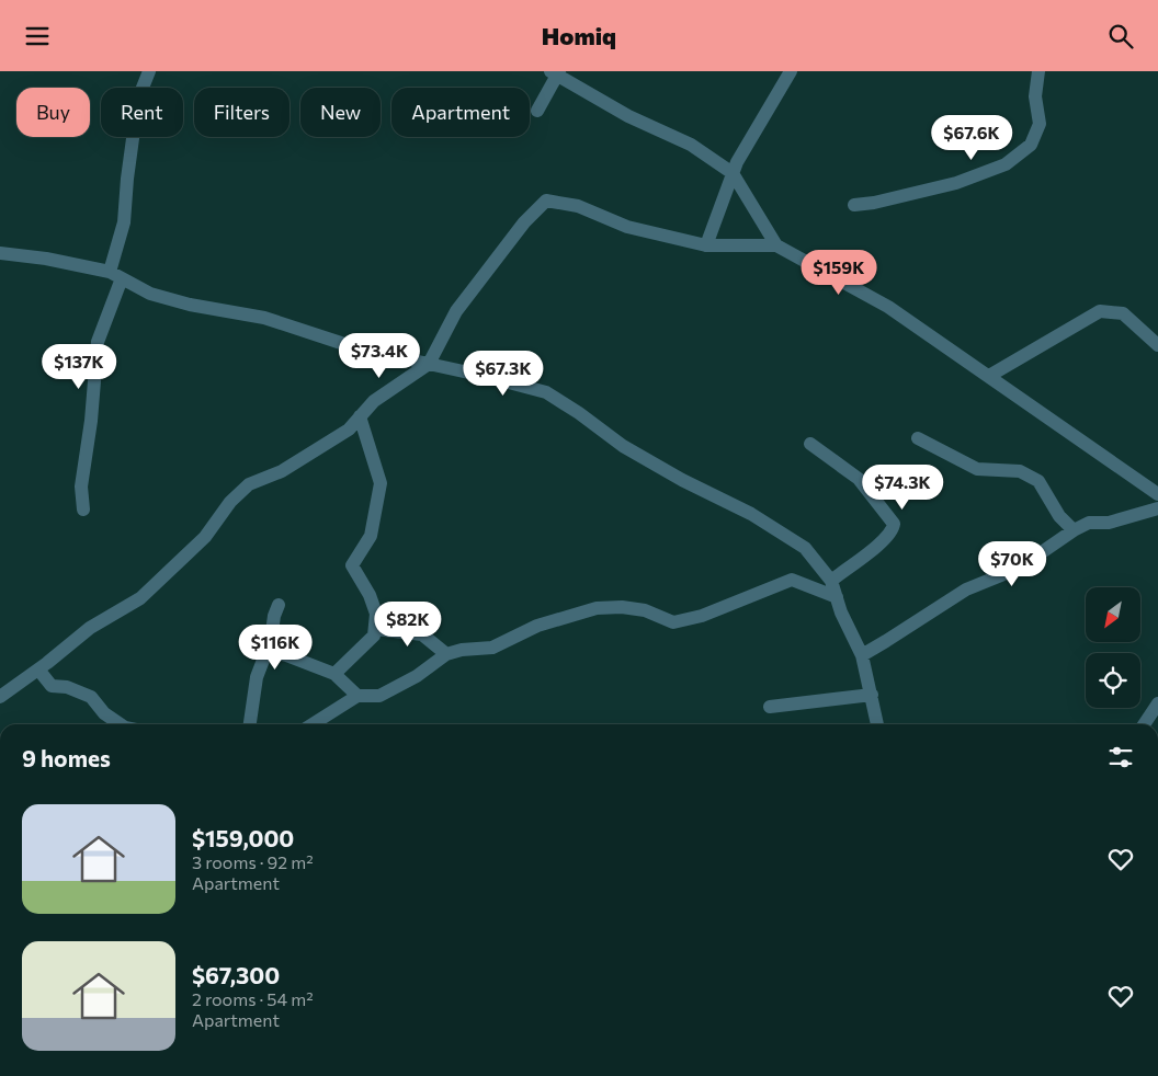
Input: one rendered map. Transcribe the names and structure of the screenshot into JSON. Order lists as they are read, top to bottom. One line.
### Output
{"north":"bottom left","page":{"header":"Homiq","chip":["Buy","Rent","Filters","New","Apartment"],"price":["$67.6K","$159K","$73.4K","$137K","$67.3K","$74.3K","$70K","$82K","$116K"],"heading":"9 homes","list":[{"name":"$159,000","note":"3 rooms · 92 m² · Apartment"},{"name":"$67,300","note":"2 rooms · 54 m² · Apartment"}]}}
